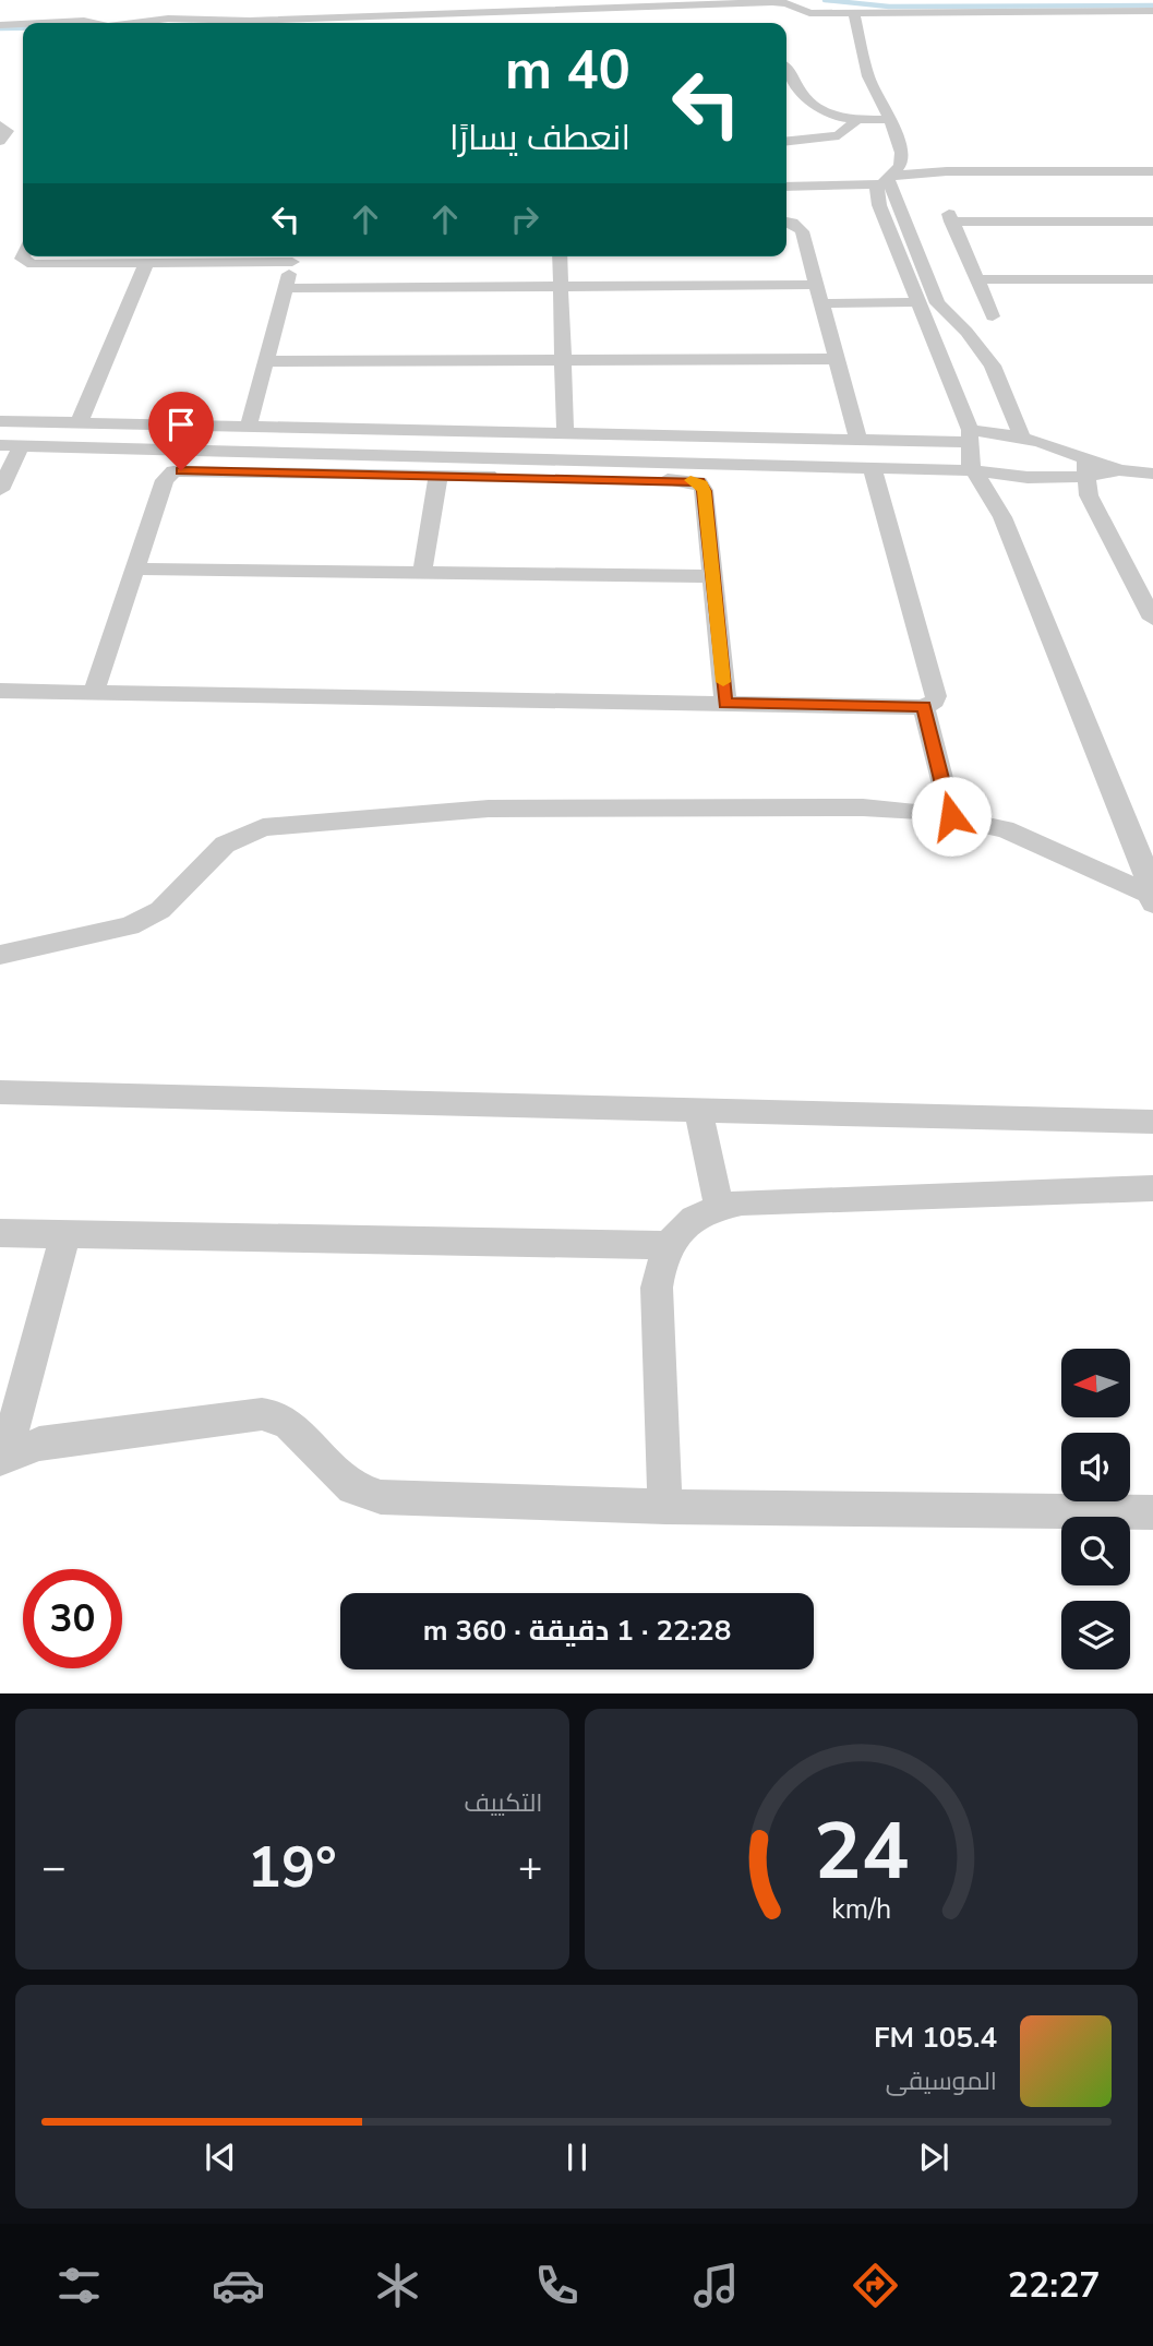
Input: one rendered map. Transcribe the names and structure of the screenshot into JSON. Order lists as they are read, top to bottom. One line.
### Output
{"north":"left","page":{"turn":["40 m","انعطف يسارًا"],"limit":"30","trip":"22:28 · 1 دقيقة · 360 m","tile":"التكييف","heat":["−","19°","+"],"song":["105.4 FM","الموسيقى"],"tabs":"22:27","gauge":["24","km/h"]}}
